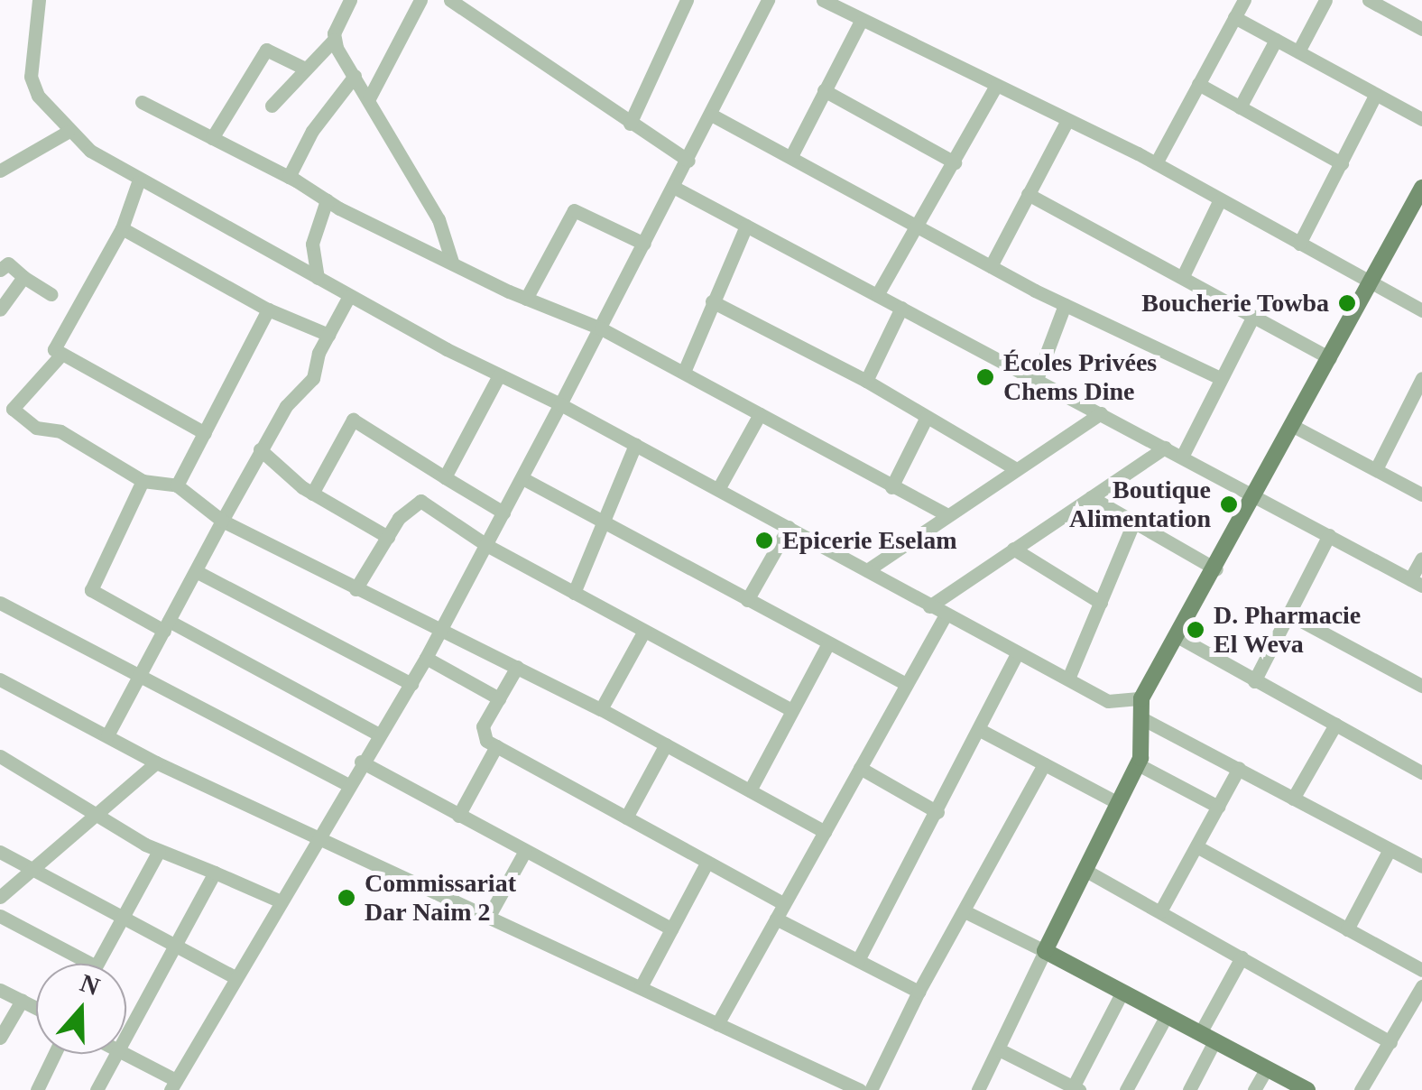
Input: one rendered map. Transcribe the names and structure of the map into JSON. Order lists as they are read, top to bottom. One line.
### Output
{"places":["Boucherie Towba","Écoles Privées Chems Dine","Boutique Alimentation","Epicerie Eselam","D. Pharmacie El Weva","Commissariat Dar Naim 2"],"north":"top"}
